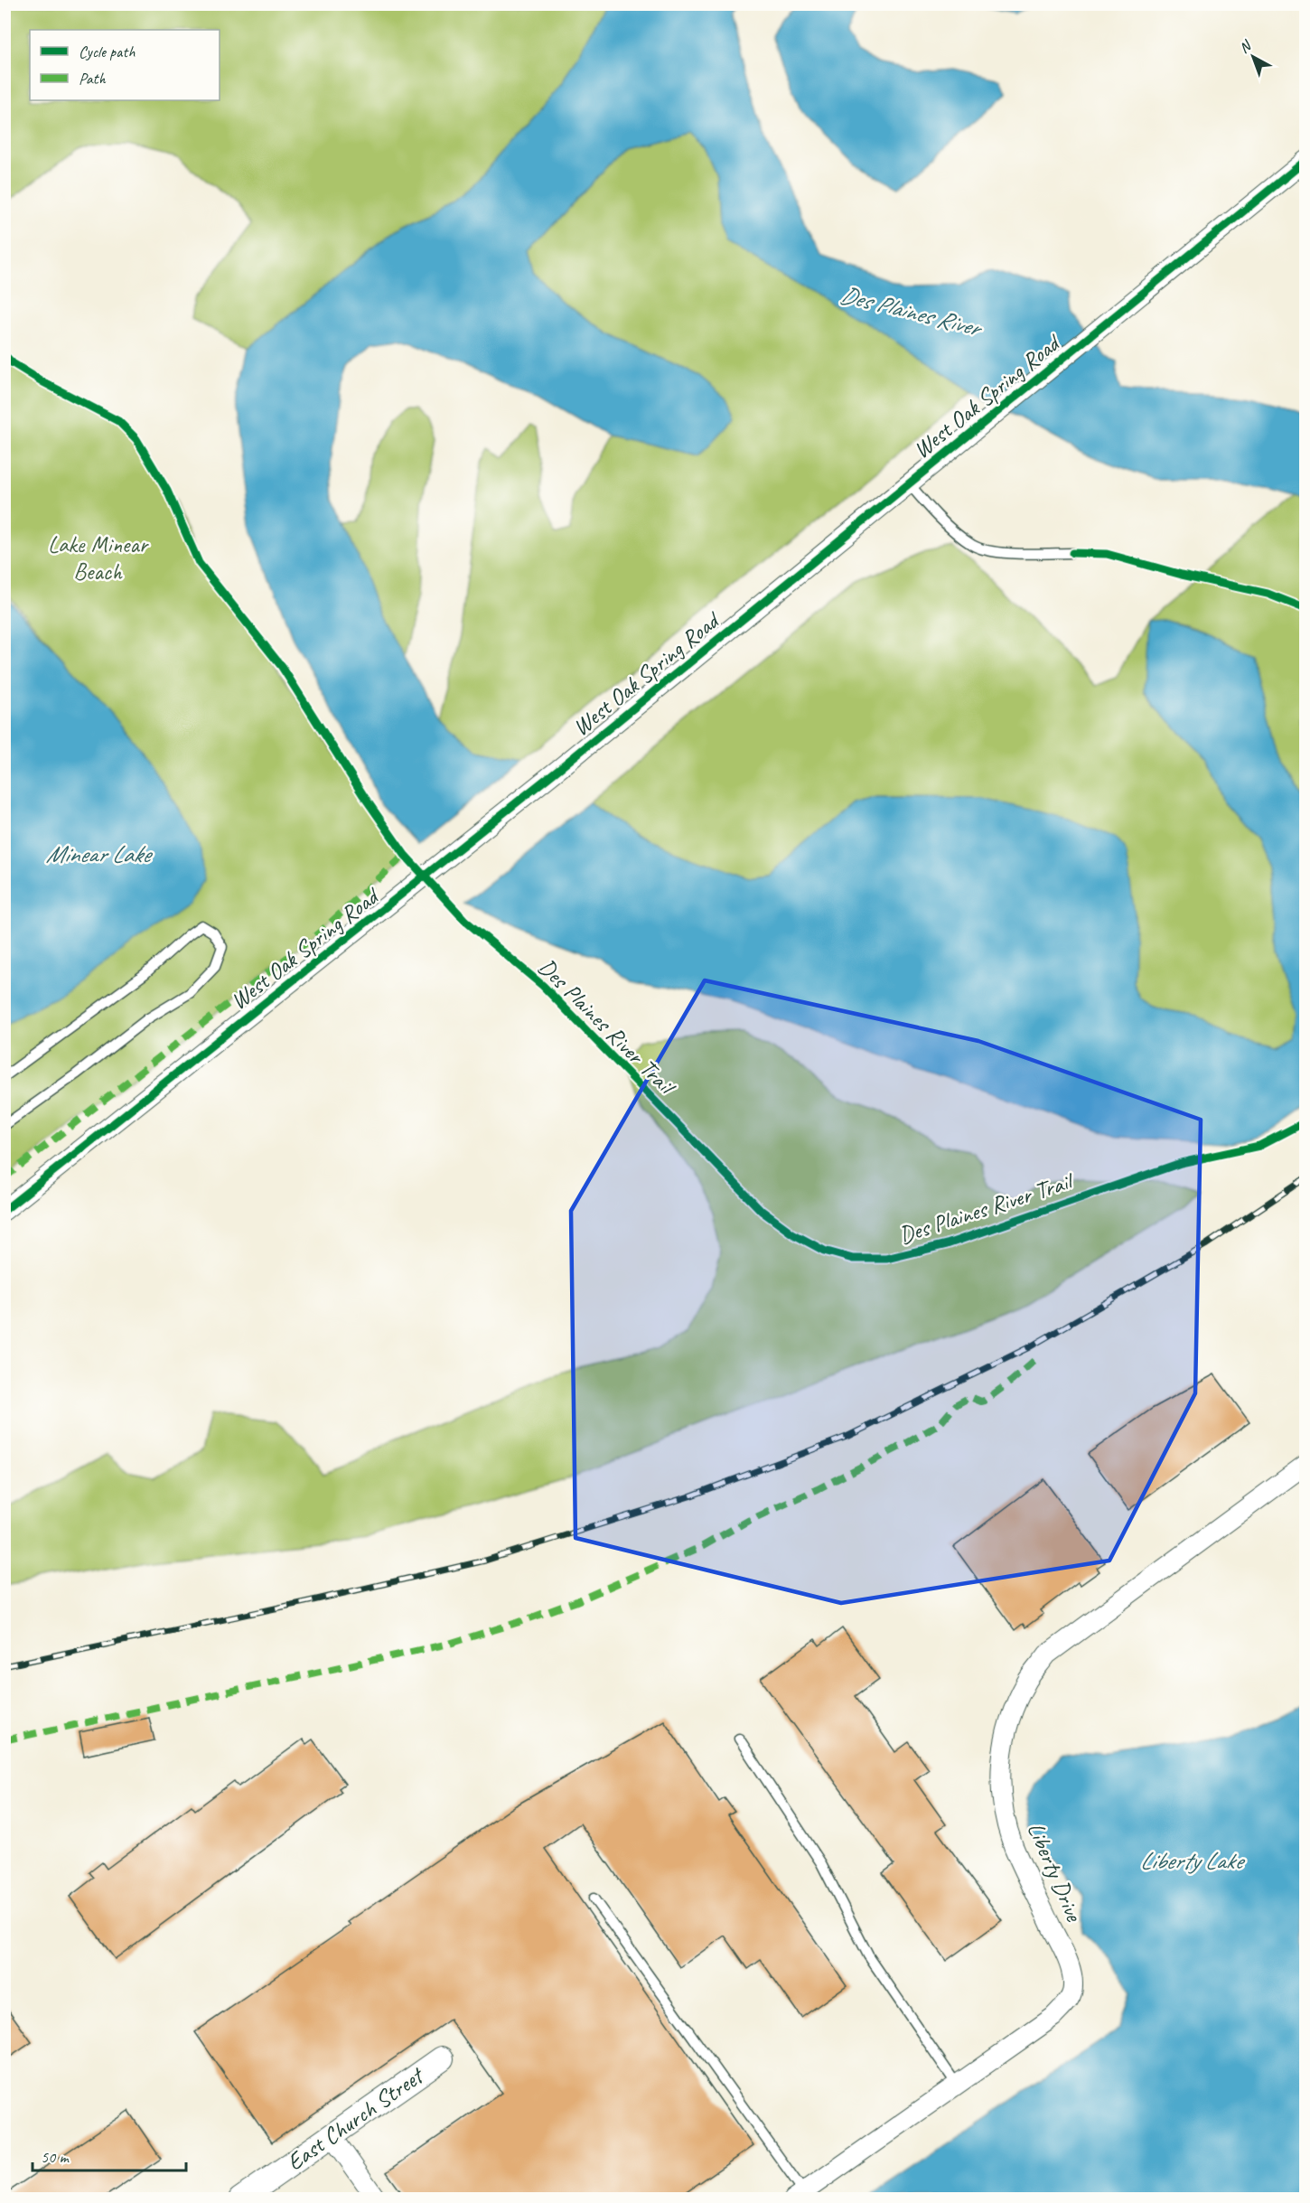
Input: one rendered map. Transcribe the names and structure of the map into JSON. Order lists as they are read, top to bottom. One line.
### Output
{"streets":{"street":["West Oak Spring Road","Liberty Drive","East Church Street"],"cycle path":["Des Plaines River Trail"]},"water":["Des Plaines River","Minear Lake","Liberty Lake"],"parks":["Lake Minear Beach"],"legend":["Cycle path","Path"],"scale_bar":"50 m","north":"top left"}
